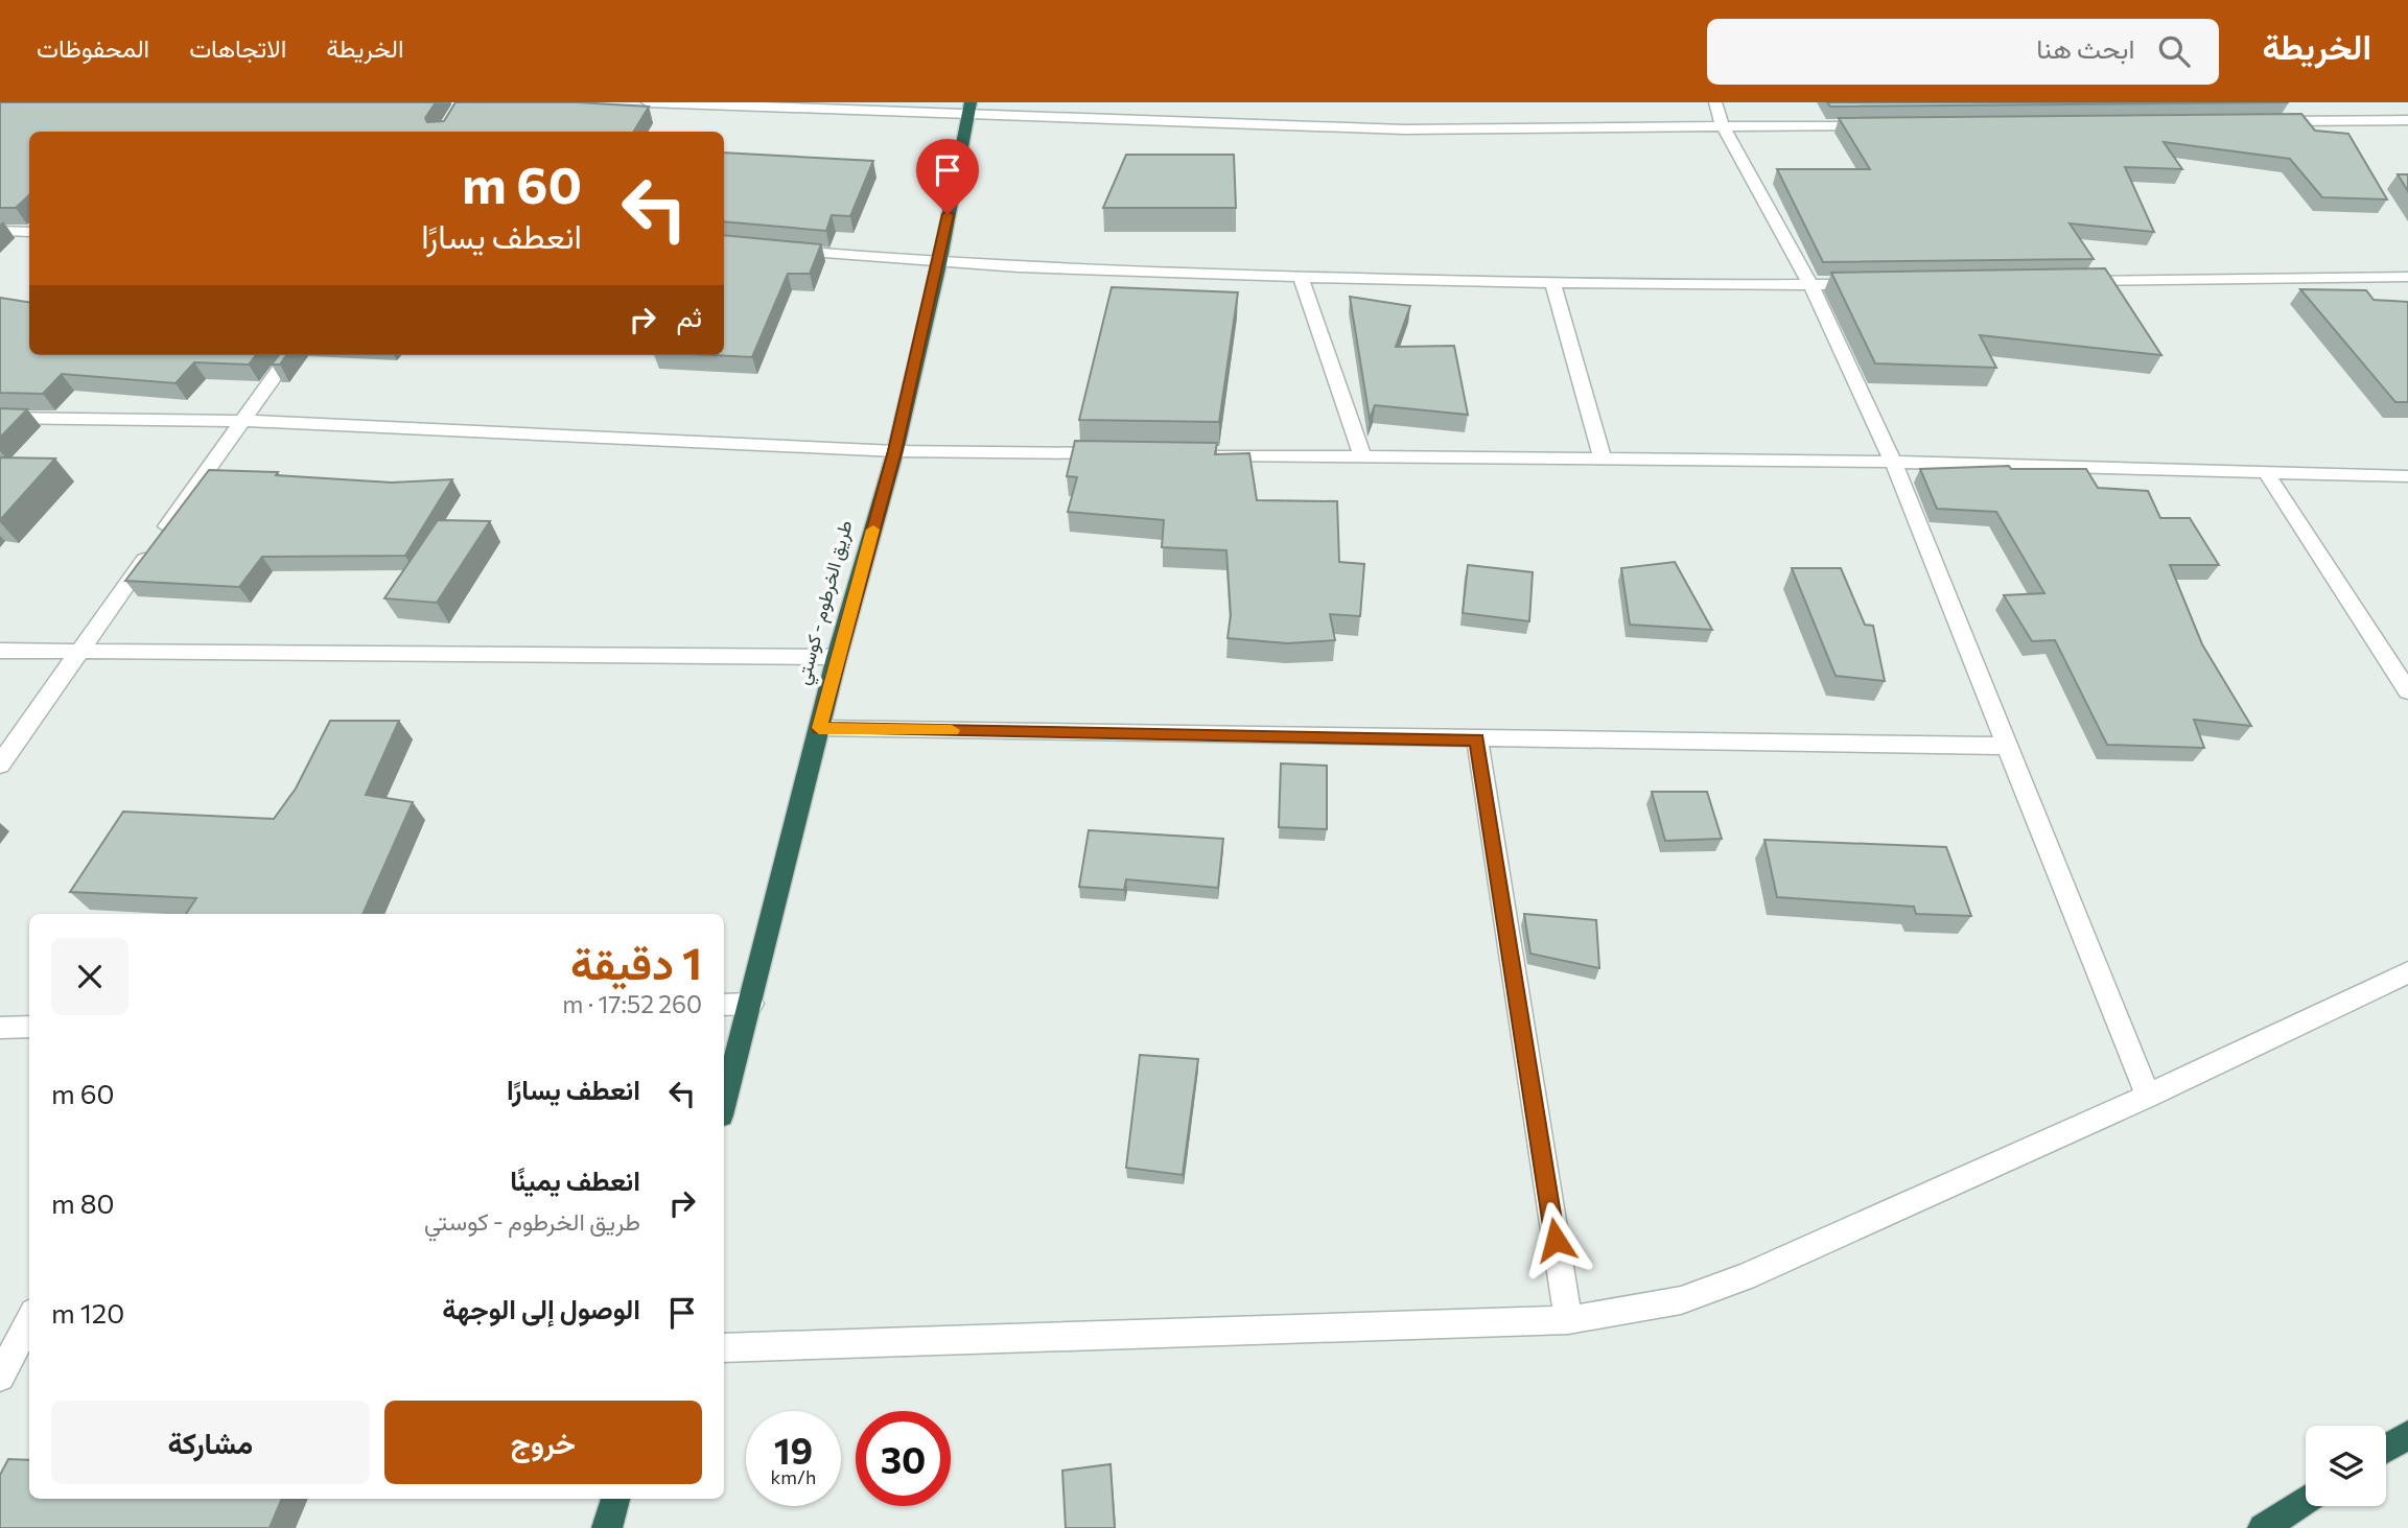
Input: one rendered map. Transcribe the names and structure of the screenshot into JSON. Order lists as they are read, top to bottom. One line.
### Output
{"streets":{"highway":["طريق الخرطوم - كوستي"]},"page":{"header":"الخريطة","search":"ابحث هنا","nav":["الخريطة","الاتجاهات","المحفوظات"],"turn":["60 m","انعطف يسارًا"],"then":"ثم","heading":["1 دقيقة","260 m · 17:52"],"list":[{"name":"انعطف يسارًا","value":"60 m"},{"name":"انعطف يمينًا","note":"طريق الخرطوم - كوستي","value":"80 m"},{"name":"الوصول إلى الوجهة","value":"120 m"}],"buttons":["خروج","مشاركة"],"speed":"19 km/h","limit":"30"}}
